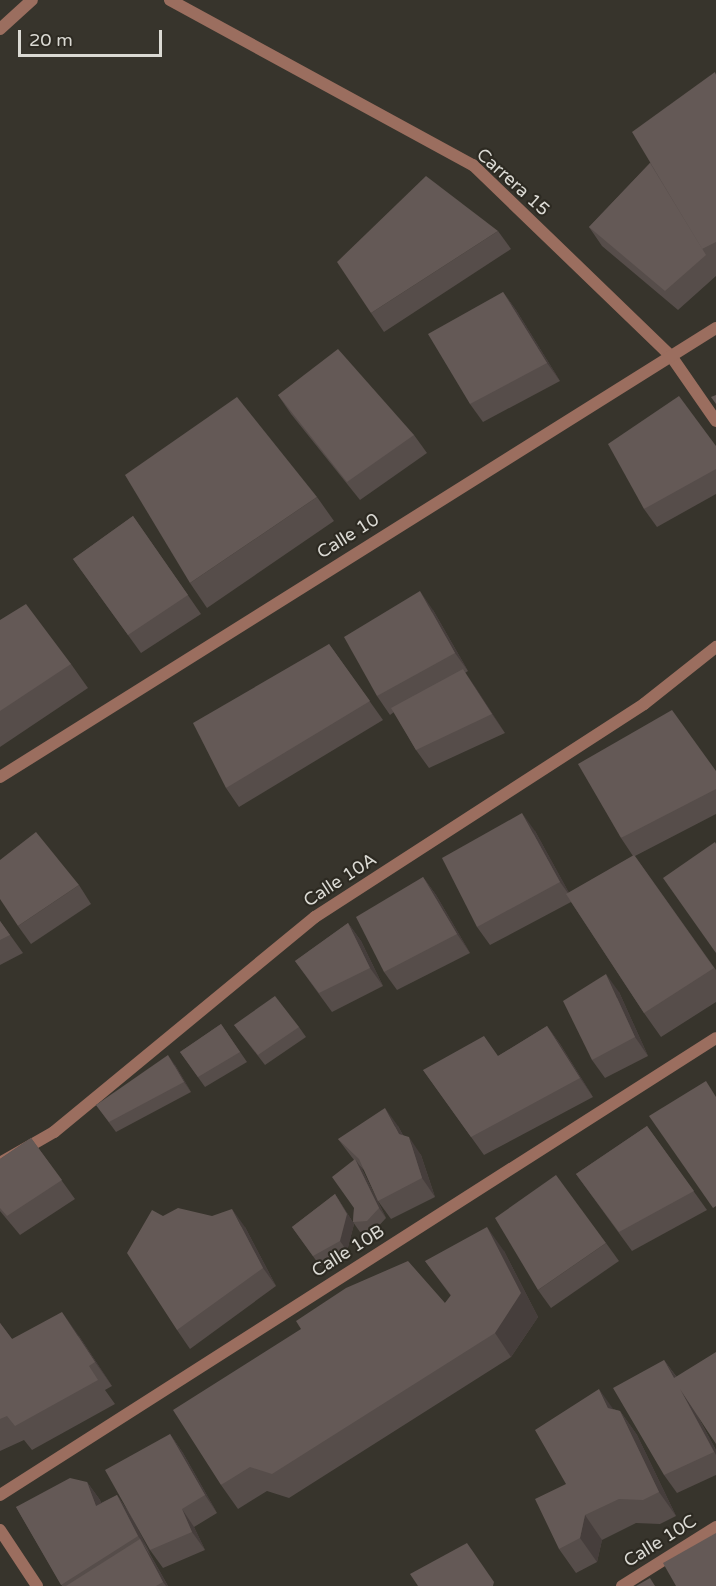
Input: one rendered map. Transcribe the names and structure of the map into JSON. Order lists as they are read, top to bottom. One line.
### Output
{"streets":{"street":["Carrera 15","Calle 10","Calle 10A","Calle 10B","Calle 10C"]},"crossings":[["Carrera 15","Calle 10"]],"scale_bar":"20 m"}
